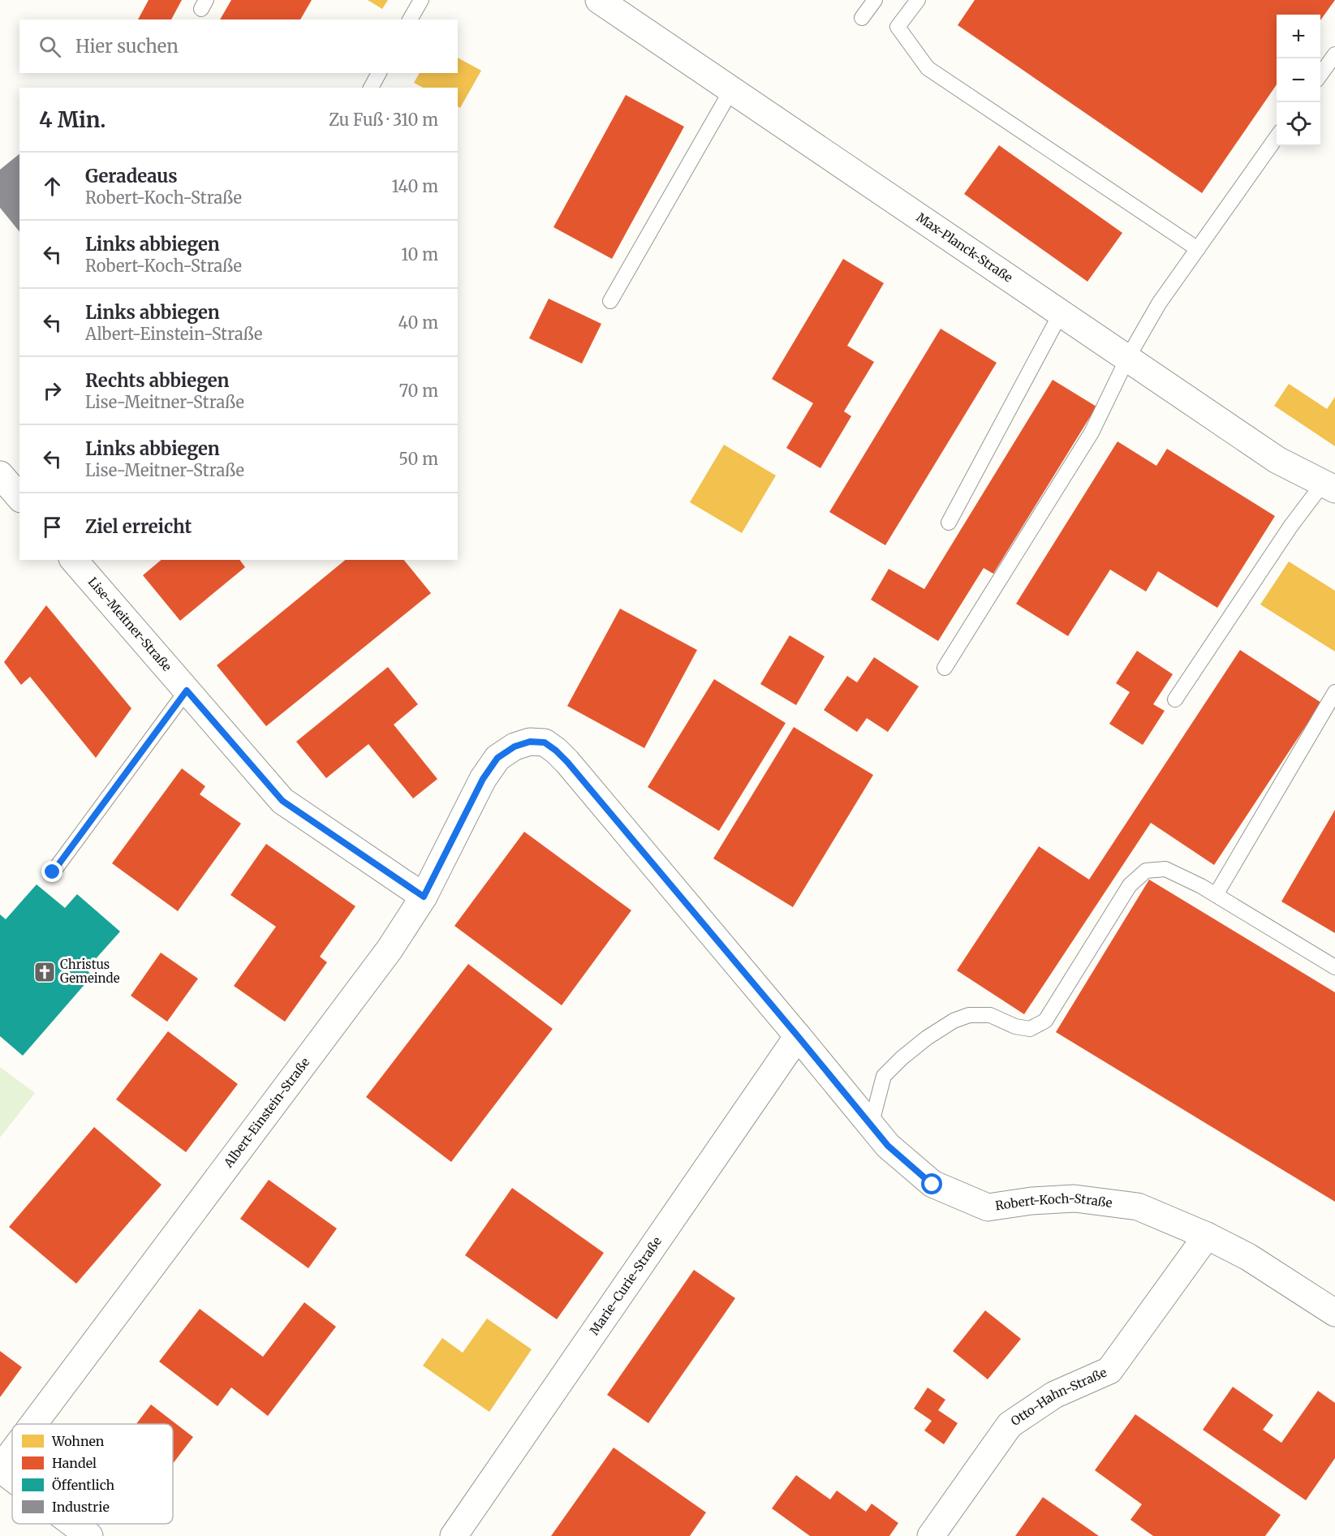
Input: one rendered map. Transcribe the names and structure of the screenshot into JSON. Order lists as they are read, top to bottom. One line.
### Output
{"streets":{"street":["Max-Planck-Straße","Lise-Meitner-Straße","Albert-Einstein-Straße","Robert-Koch-Straße","Marie-Curie-Straße","Otto-Hahn-Straße"]},"crossings":[["Lise-Meitner-Straße","Albert-Einstein-Straße"],["Albert-Einstein-Straße","Robert-Koch-Straße"],["Robert-Koch-Straße","Marie-Curie-Straße"],["Robert-Koch-Straße","Otto-Hahn-Straße"]],"places":{"church":["Christus Gemeinde"]},"legend":["Wohnen","Handel","Öffentlich","Industrie"],"page":{"map_buttons":["+","−"],"search":"Hier suchen","heading":["4 Min.","Zu Fuß · 310 m"],"list":[["Geradeaus","Robert-Koch-Straße","140 m"],["Links abbiegen","Robert-Koch-Straße","10 m"],["Links abbiegen","Albert-Einstein-Straße","40 m"],["Rechts abbiegen","Lise-Meitner-Straße","70 m"],["Links abbiegen","Lise-Meitner-Straße","50 m"],"Ziel erreicht"]}}
